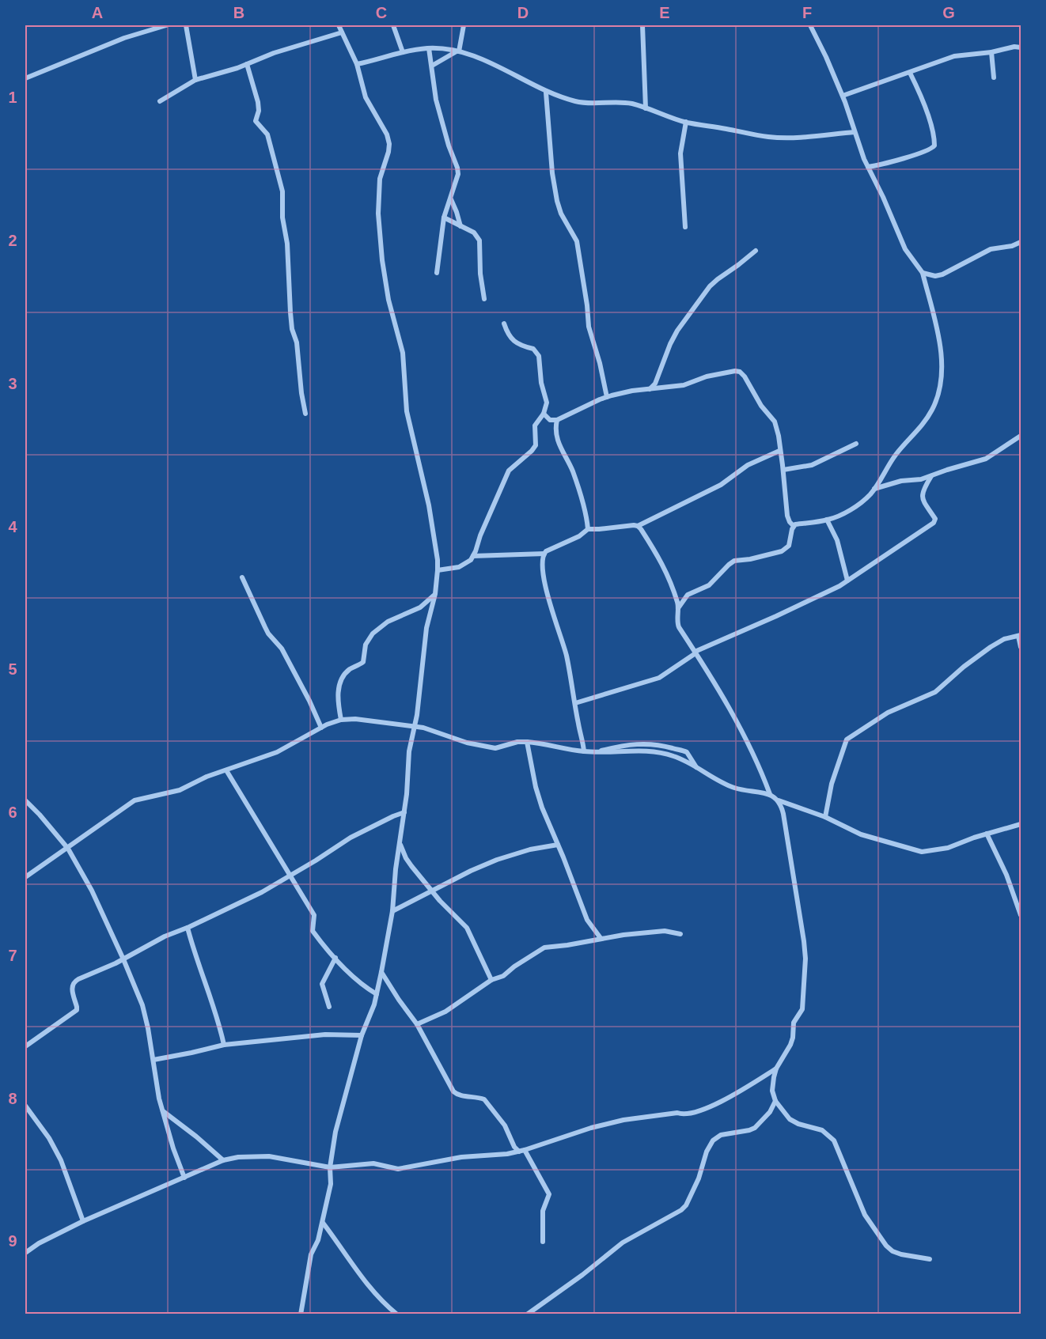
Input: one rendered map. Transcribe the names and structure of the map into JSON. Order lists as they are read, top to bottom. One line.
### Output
{"grid":{"columns":["A","B","C","D","E","F","G"],"rows":["1","2","3","4","5","6","7","8","9"]}}
